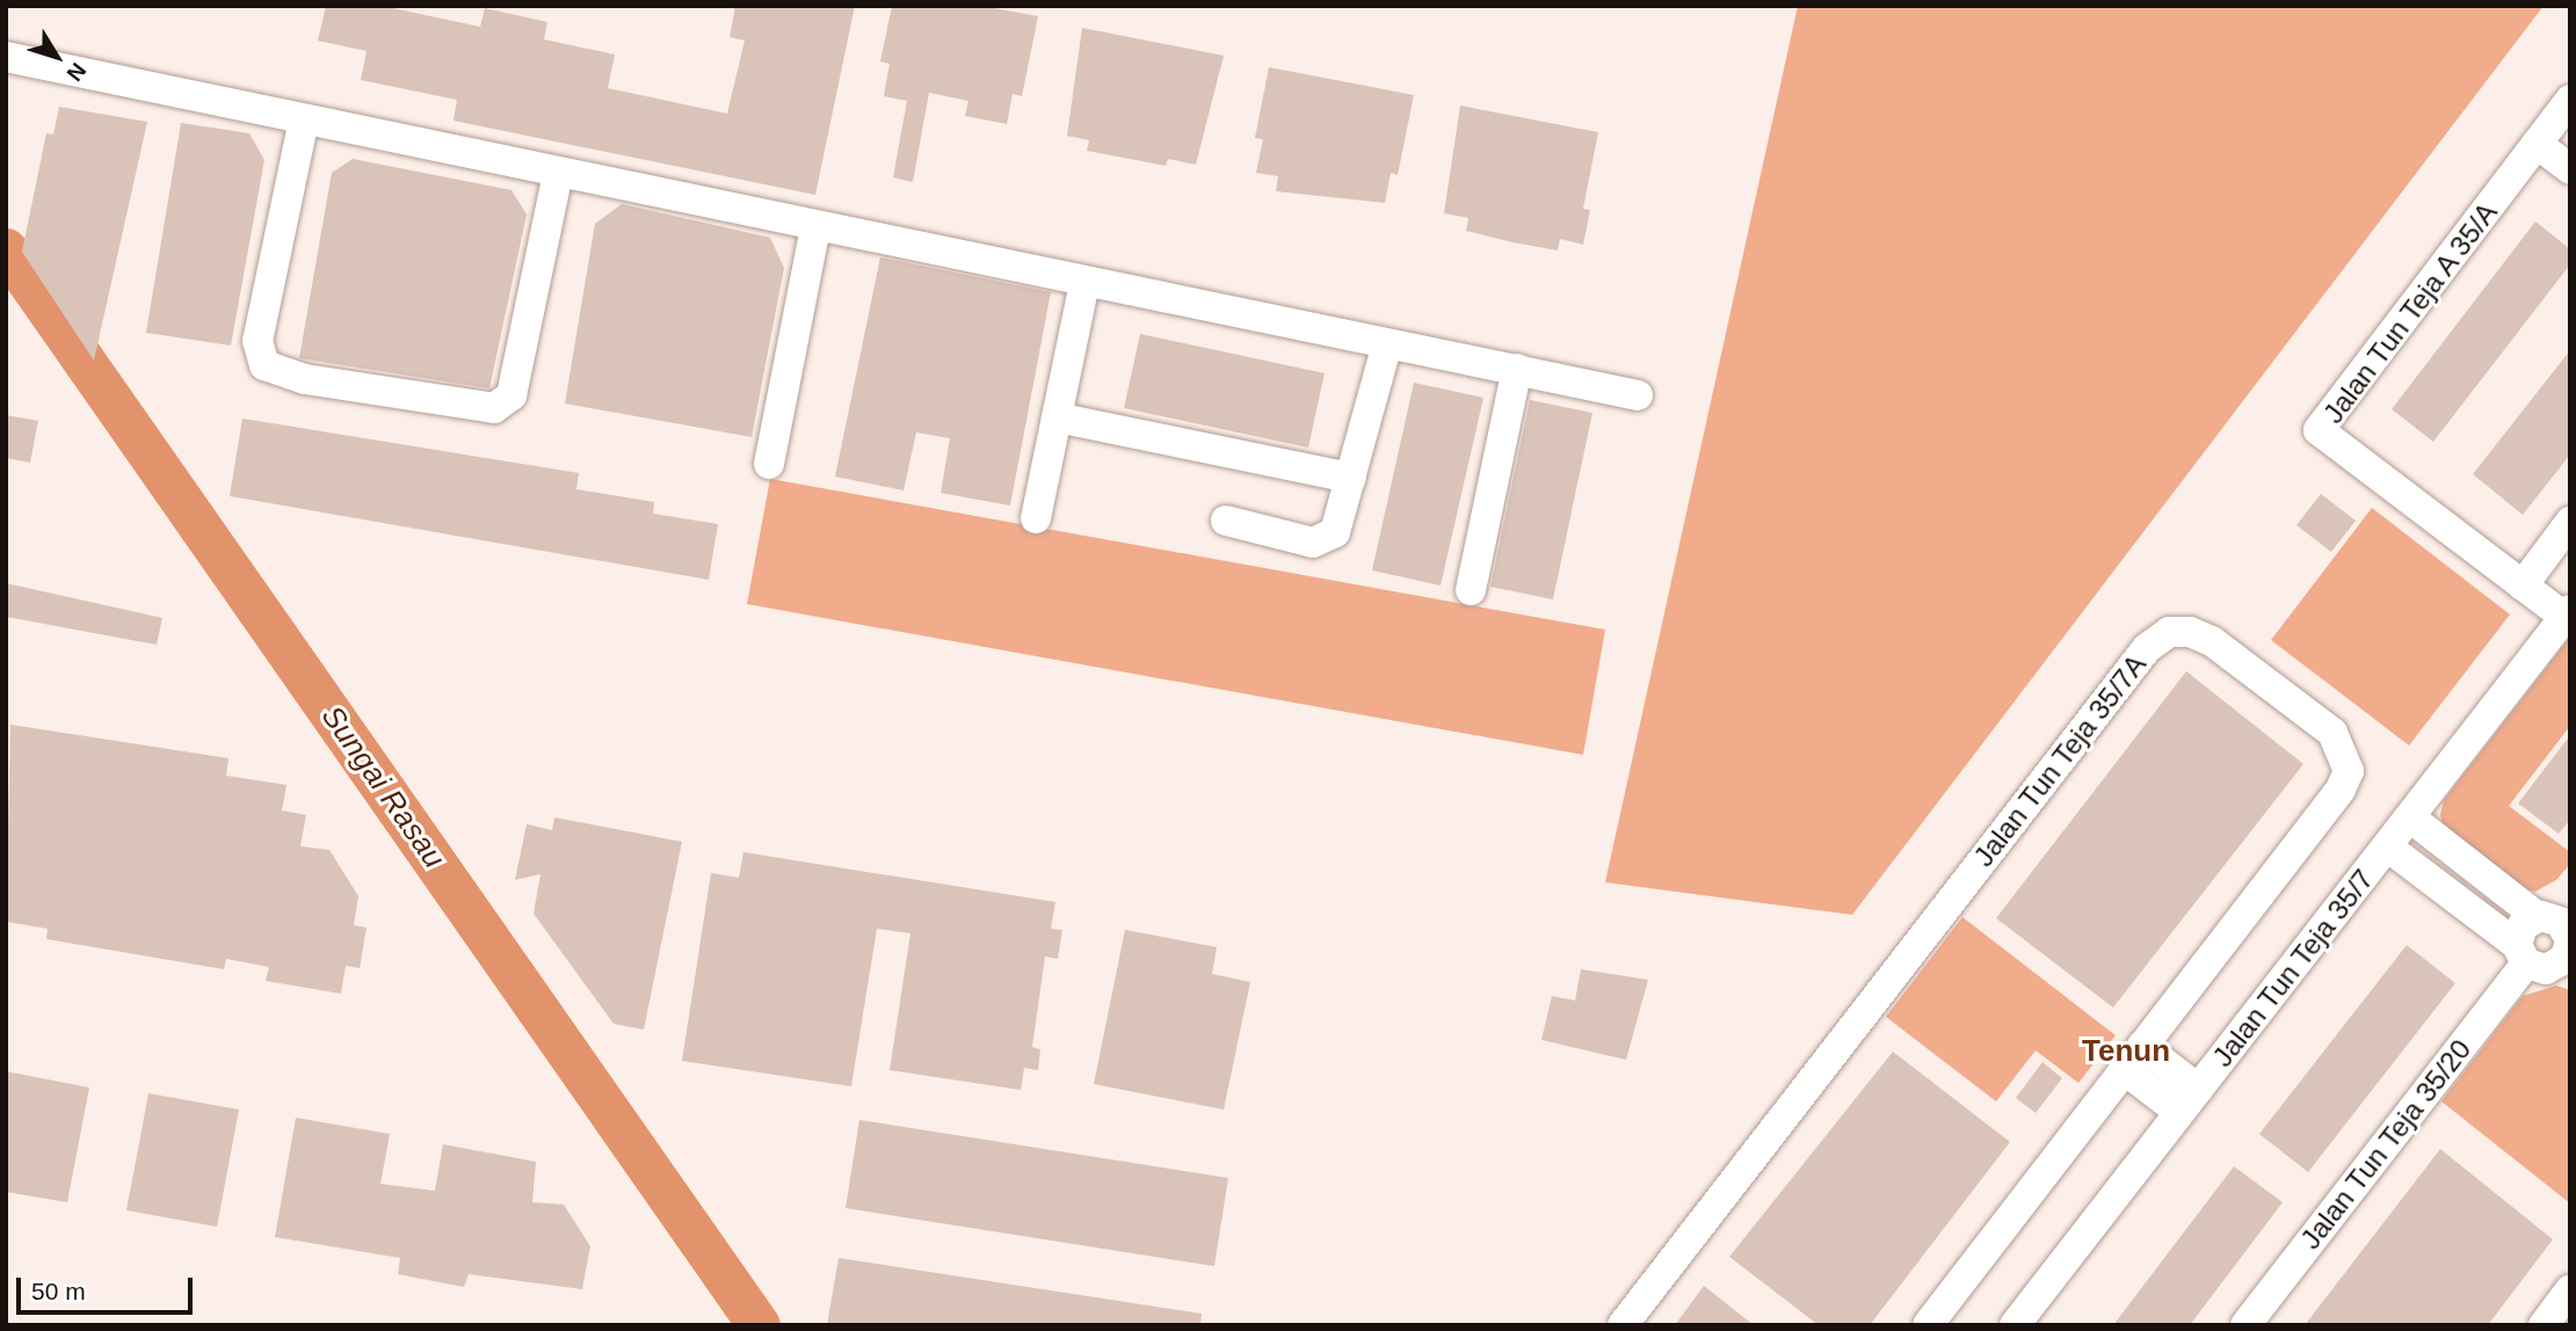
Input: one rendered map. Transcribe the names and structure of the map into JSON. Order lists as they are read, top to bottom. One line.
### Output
{"streets":{"street":["Jalan Tun Teja A 35/A","Jalan Tun Teja 35/7A","Jalan Tun Teja 35/7","Jalan Tun Teja 35/20"]},"crossings":[["Jalan Tun Teja A 35/A","Jalan Tun Teja 35/7"]],"districts":["Tenun"],"water":["Sungai Rasau"],"scale_bar":"50 m","north":"bottom right"}
